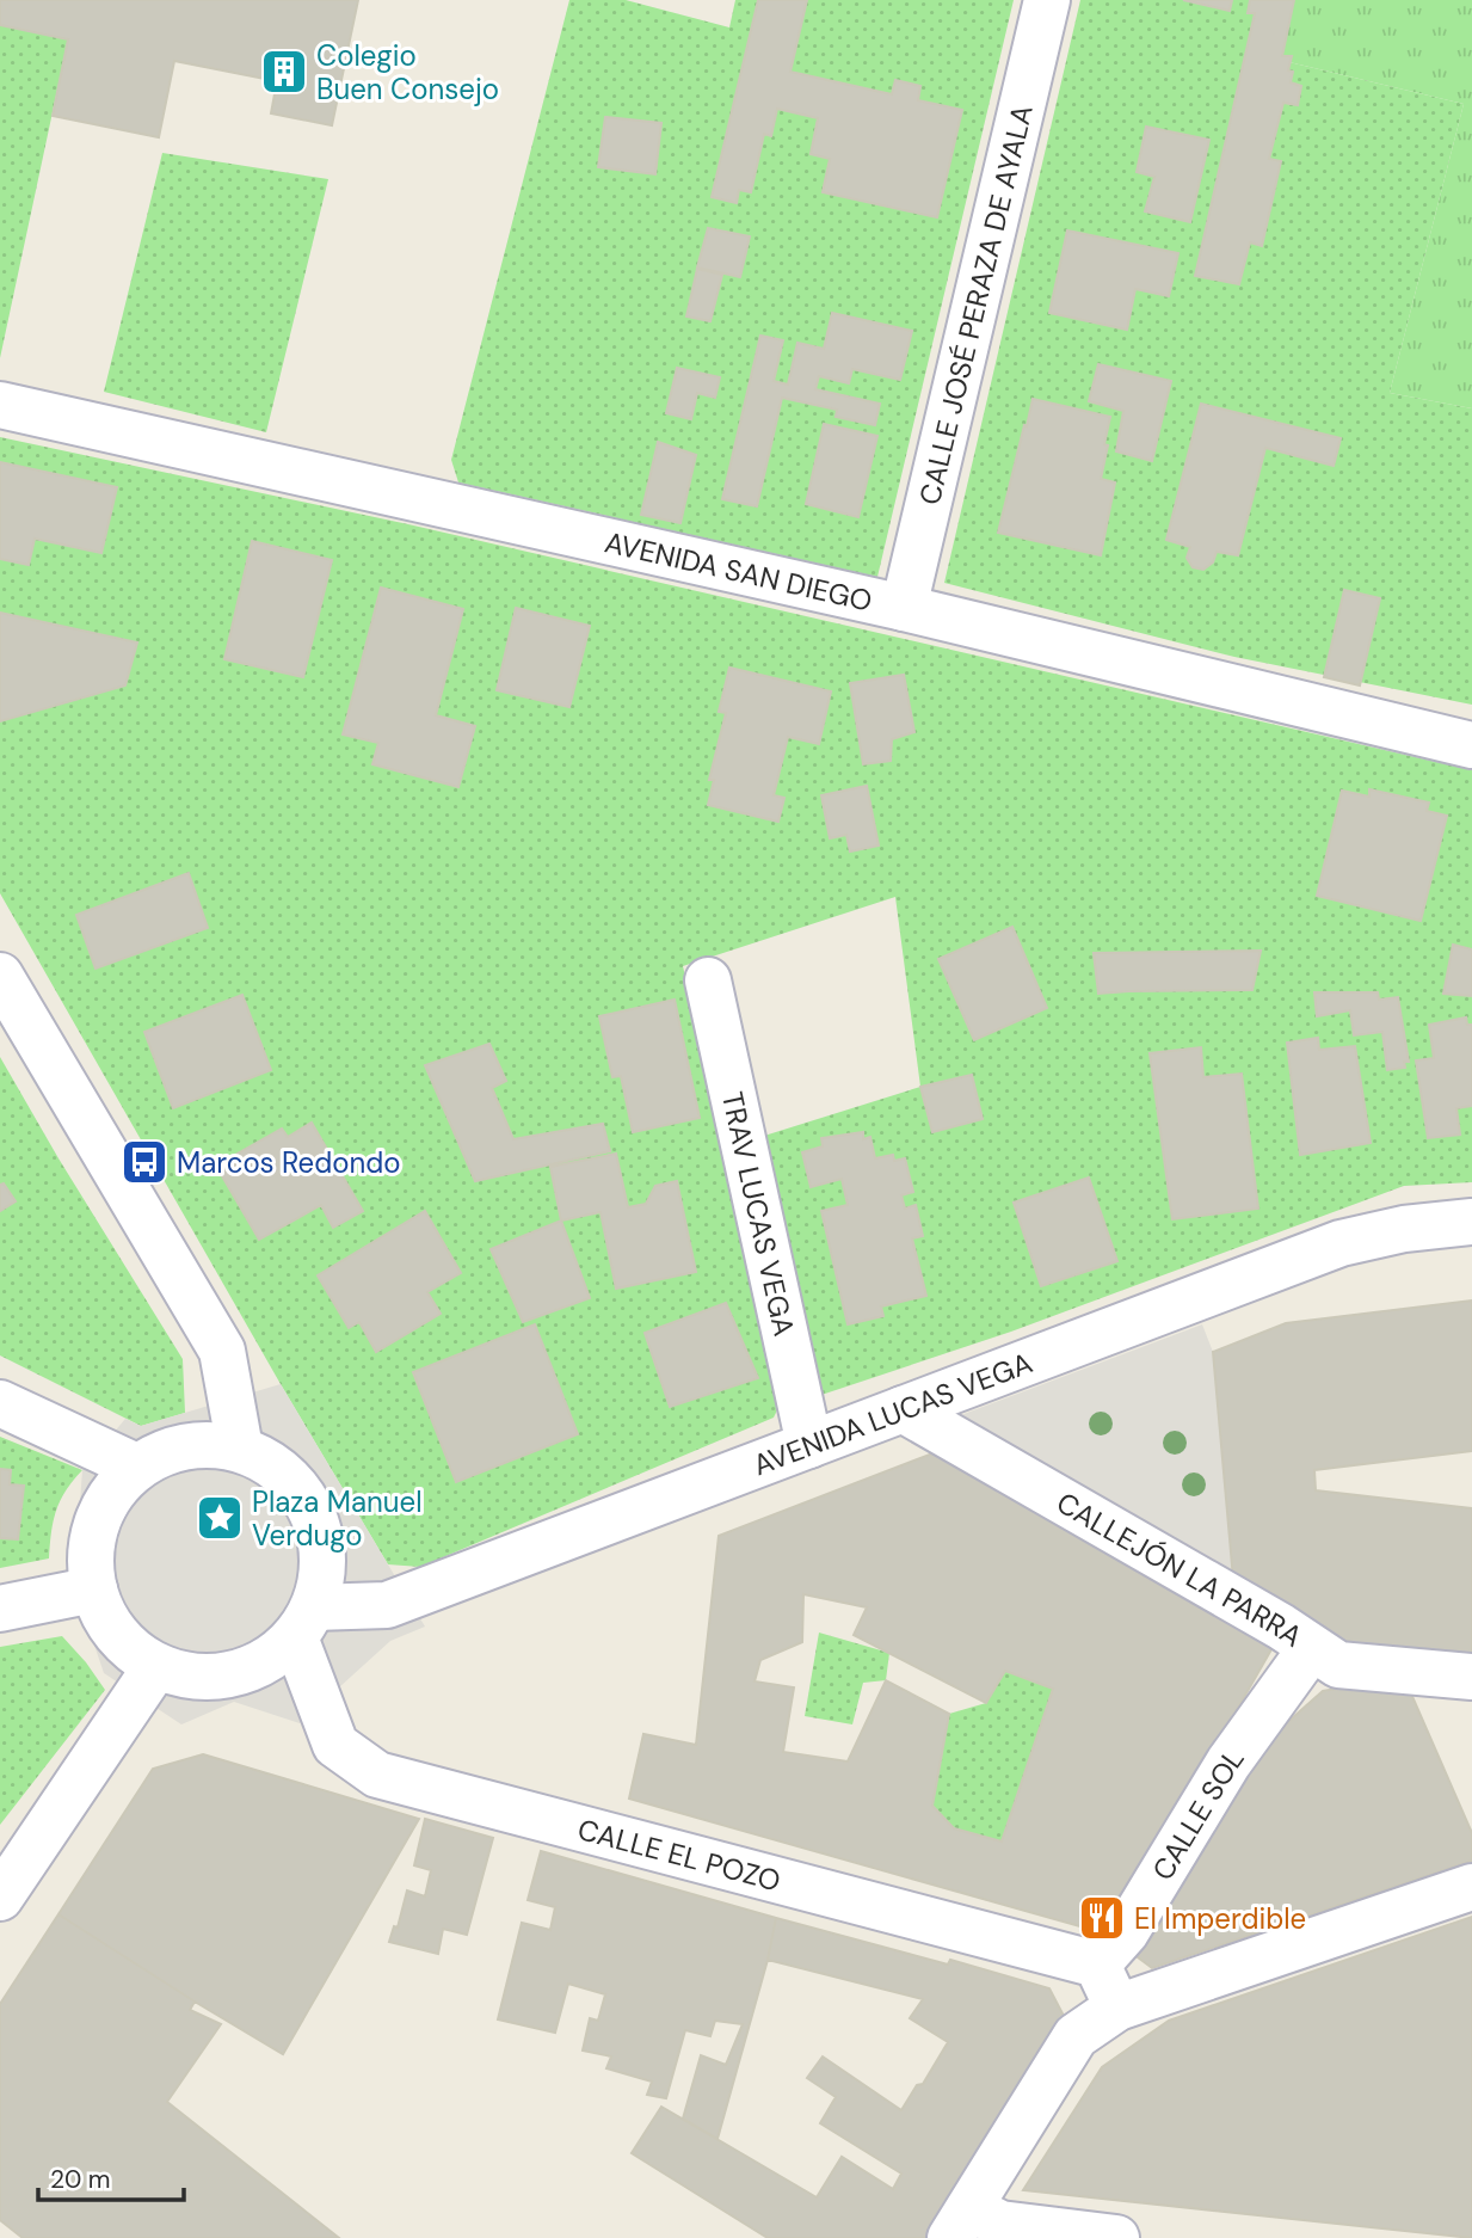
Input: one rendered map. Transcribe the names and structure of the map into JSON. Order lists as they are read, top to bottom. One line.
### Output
{"streets":{"street":["CALLE JOSÉ PERAZA DE AYALA","AVENIDA SAN DIEGO","TRAV LUCAS VEGA","AVENIDA LUCAS VEGA","CALLEJÓN LA PARRA","CALLE SOL","CALLE EL POZO"]},"crossings":[["CALLE JOSÉ PERAZA DE AYALA","AVENIDA SAN DIEGO"],["TRAV LUCAS VEGA","AVENIDA LUCAS VEGA"],["AVENIDA LUCAS VEGA","CALLEJÓN LA PARRA"],["AVENIDA LUCAS VEGA","CALLE EL POZO"],["CALLE SOL","CALLE EL POZO"]],"places":{"building":["Colegio Buen Consejo"],"bus stop":["Marcos Redondo"],"place":["Plaza Manuel Verdugo"],"restaurant":["El Imperdible"]},"scale_bar":"20 m"}
